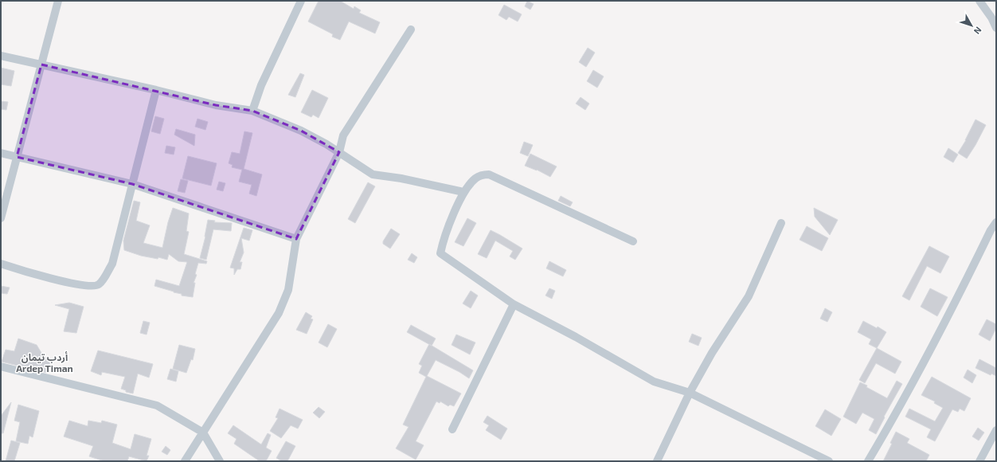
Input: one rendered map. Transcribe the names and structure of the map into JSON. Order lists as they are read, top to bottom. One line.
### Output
{"districts":["أردب تيمان Ardep Timan"],"north":"bottom right"}
